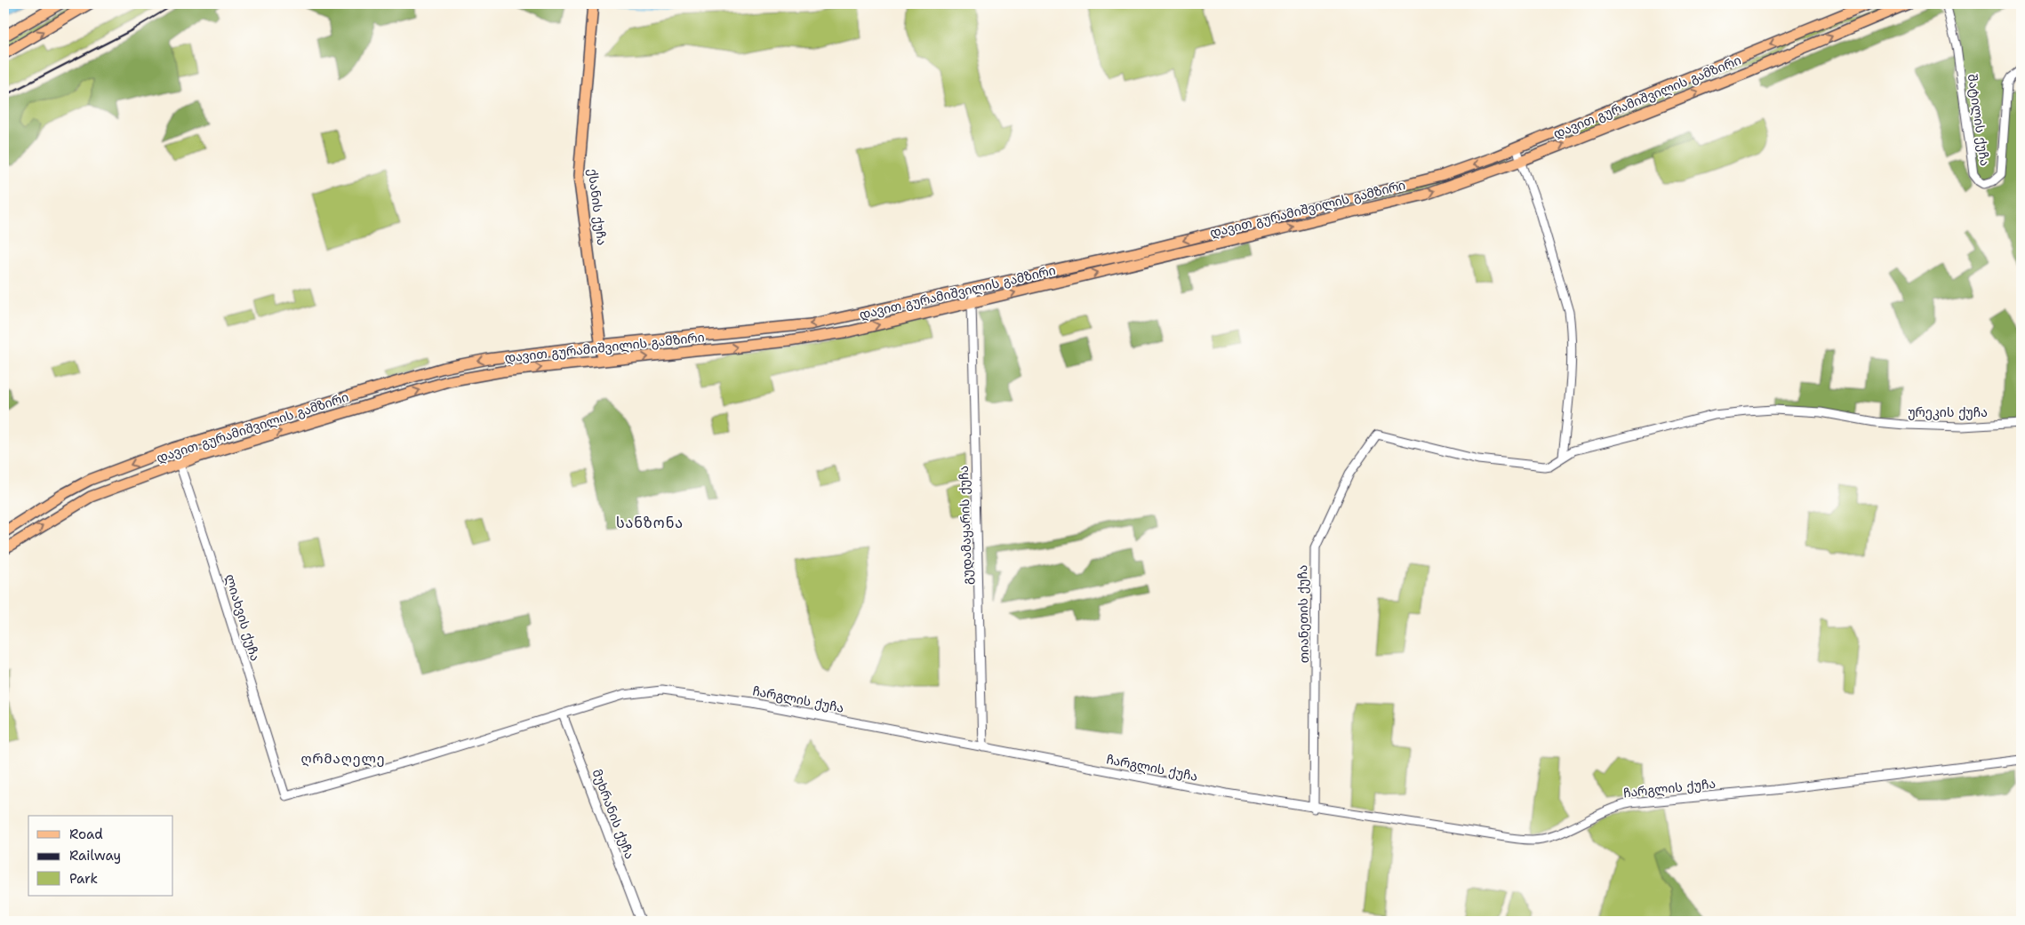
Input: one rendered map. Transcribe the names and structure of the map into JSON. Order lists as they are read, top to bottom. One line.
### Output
{"streets":{"main road":["დავით გურამიშვილის გამზირი","ქსანის ქუჩა"],"street":["შატილის ქუჩა","ურეკის ქუჩა","გუდამაყარის ქუჩა","თიანეთის ქუჩა","ლიახვის ქუჩა","ჩარგლის ქუჩა","მუხრანის ქუჩა"]},"crossings":[["დავით გურამიშვილის გამზირი","ქსანის ქუჩა"],["დავით გურამიშვილის გამზირი","გუდამაყარის ქუჩა"],["დავით გურამიშვილის გამზირი","ლიახვის ქუჩა"],["ურეკის ქუჩა","თიანეთის ქუჩა"],["გუდამაყარის ქუჩა","ჩარგლის ქუჩა"],["თიანეთის ქუჩა","ჩარგლის ქუჩა"],["ლიახვის ქუჩა","ჩარგლის ქუჩა"],["ჩარგლის ქუჩა","მუხრანის ქუჩა"]],"districts":["სანზონა","ღრმაღელე"],"legend":["Road","Railway","Park"]}
